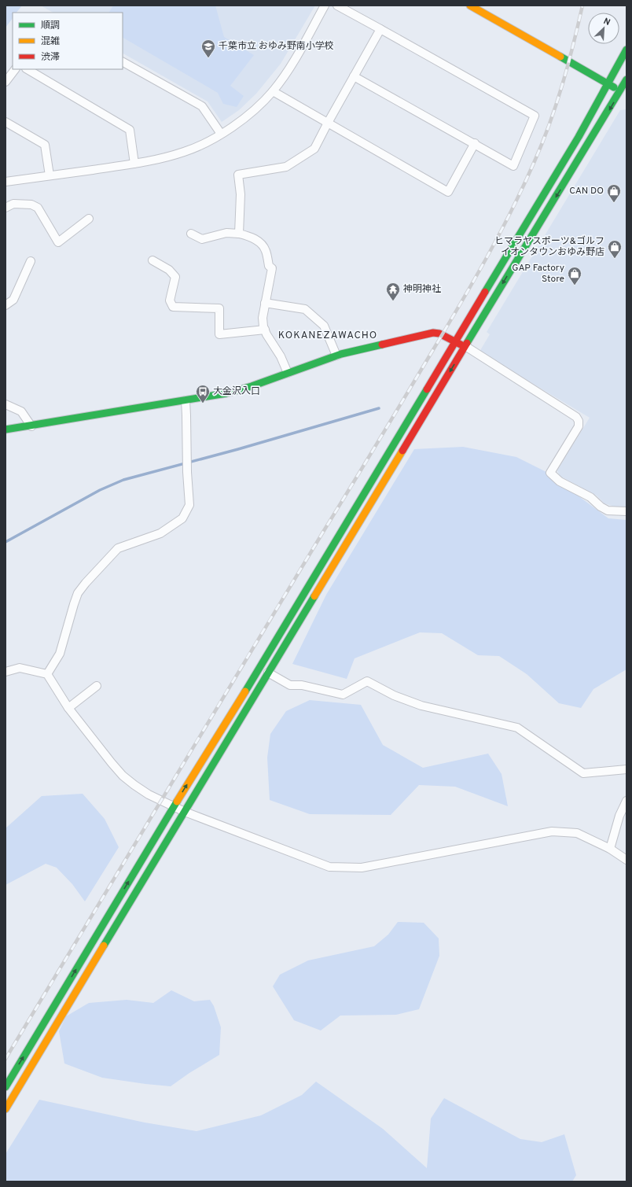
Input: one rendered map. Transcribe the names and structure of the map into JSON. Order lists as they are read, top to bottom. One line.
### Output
{"districts":["KOKANEZAWACHO"],"places":{"school or university":["千葉市立 おゆみ野南小学校"],"shop":["CAN DO","ヒマラヤスポーツ&ゴルフ イオンタウンおゆみ野店","GAP Factory Store"],"temple":["神明神社"],"bus stop":["大金沢入口"]},"legend":["順調","混雑","渋滞"],"north":"top right"}
